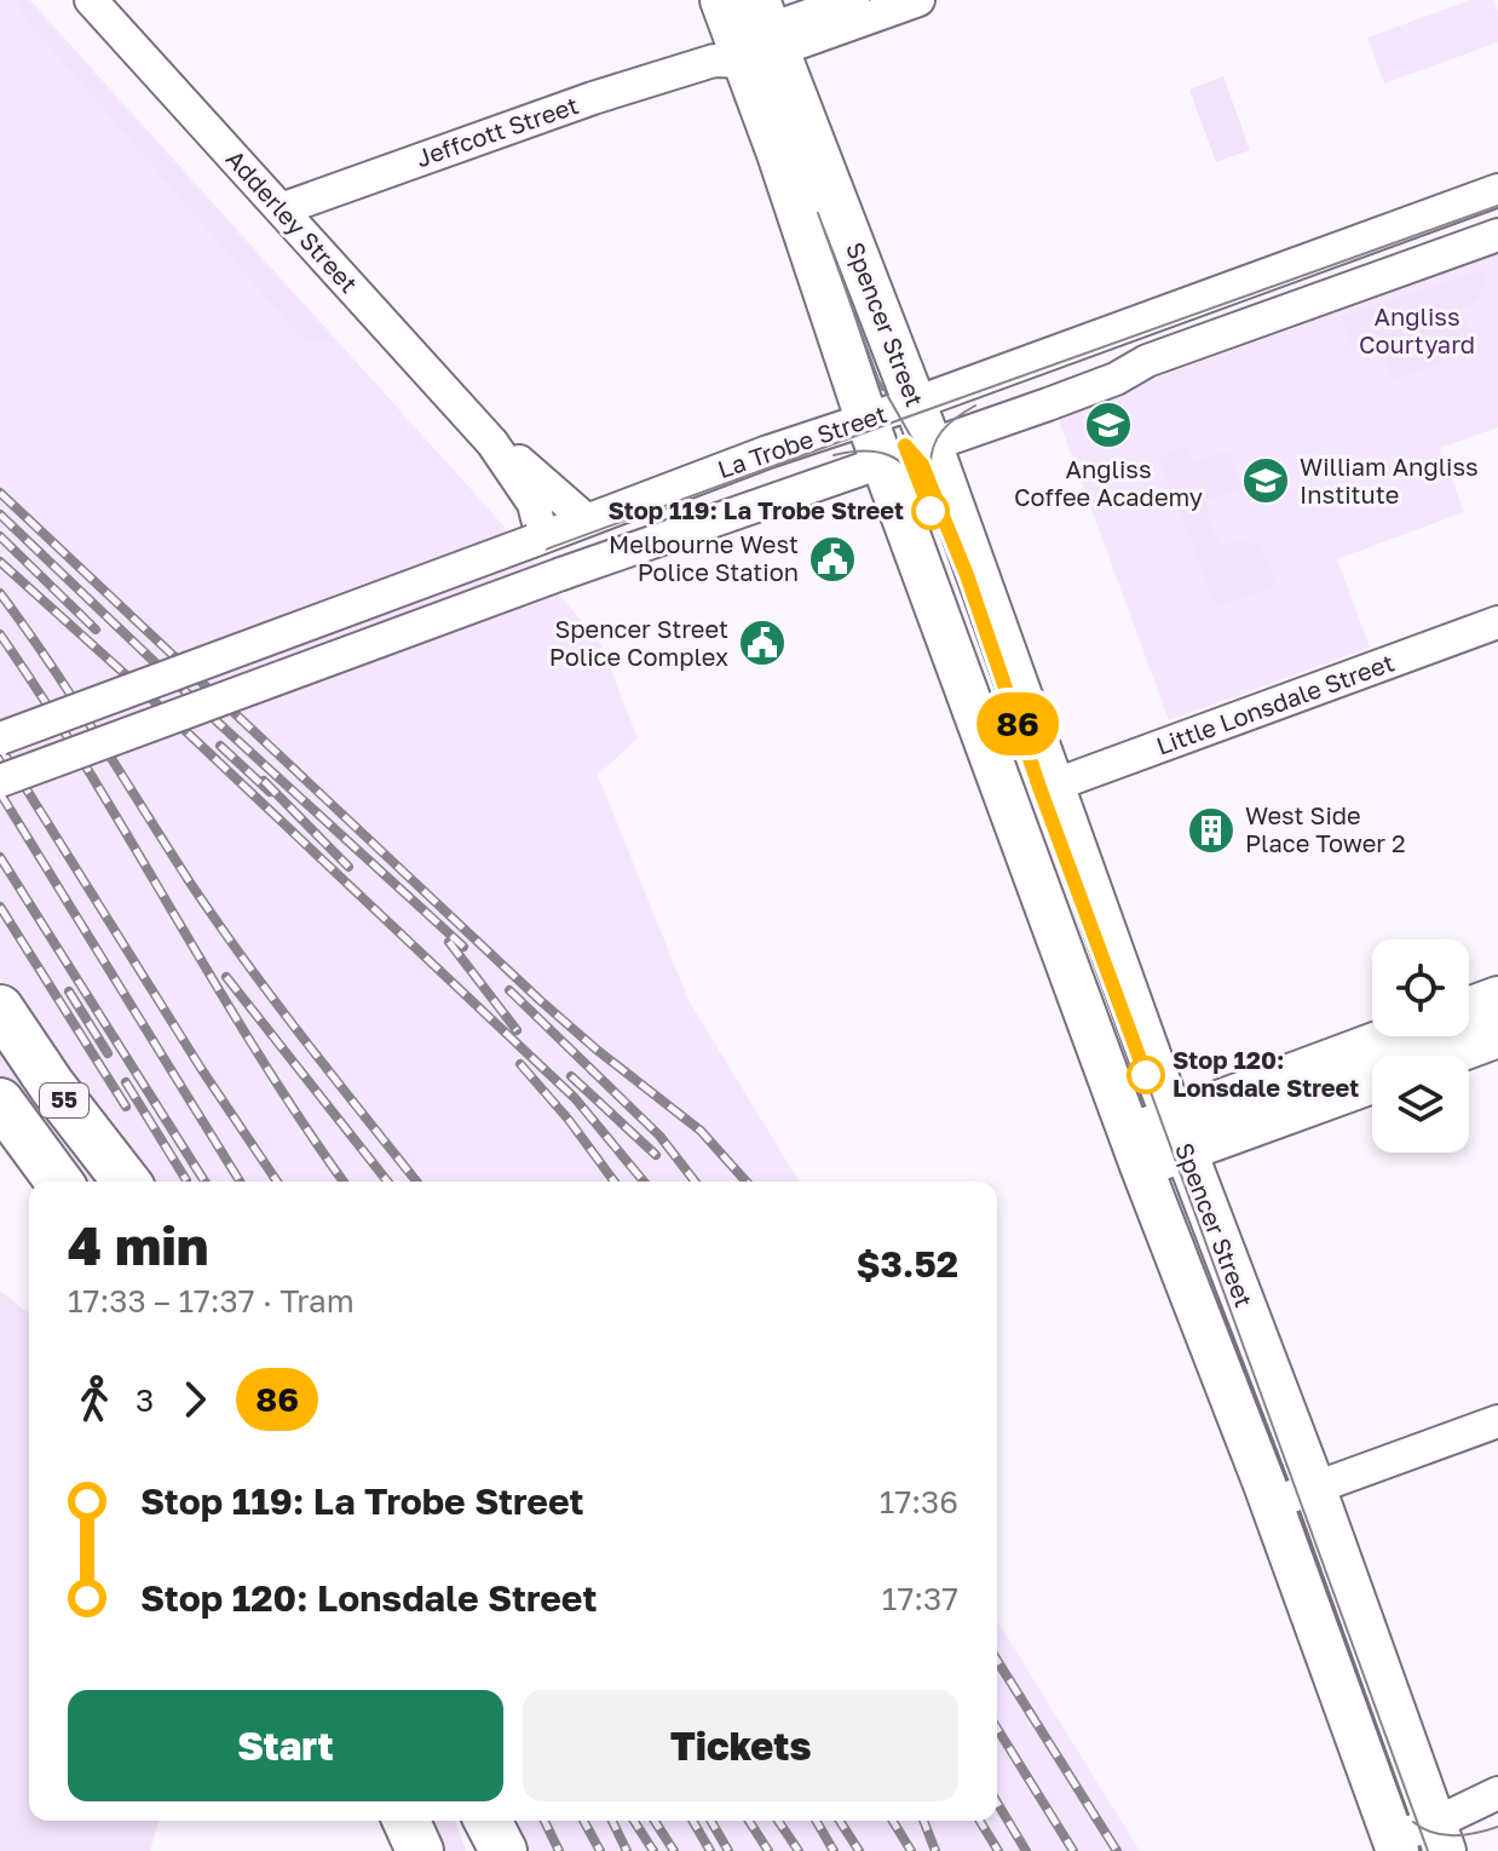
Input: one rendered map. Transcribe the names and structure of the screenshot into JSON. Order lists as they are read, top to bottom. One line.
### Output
{"streets":{"highway":["55"],"main road":["Spencer Street"],"street":["Jeffcott Street","Adderley Street","La Trobe Street","Little Lonsdale Street"]},"crossings":[["Jeffcott Street","Adderley Street"],["Jeffcott Street","Spencer Street"],["Adderley Street","La Trobe Street"],["Spencer Street","La Trobe Street"],["Spencer Street","Little Lonsdale Street"]],"parks":["Angliss Courtyard"],"places":{"school or university":["Angliss Coffee Academy","William Angliss Institute"],"other":["Stop 119: La Trobe Street","Stop 120: Lonsdale Street"],"public building":["Melbourne West Police Station","Spencer Street Police Complex"],"building":["West Side Place Tower 2"]},"lines":["tram line 86"],"page":{"on_map":"86","heading":["4 min","17:33 – 17:37 · Tram","$3.52"],"legs":["3","86"],"list":[{"name":"Stop 119: La Trobe Street","value":"17:36"},{"name":"Stop 120: Lonsdale Street","value":"17:37"}],"buttons":["Start","Tickets"]}}
